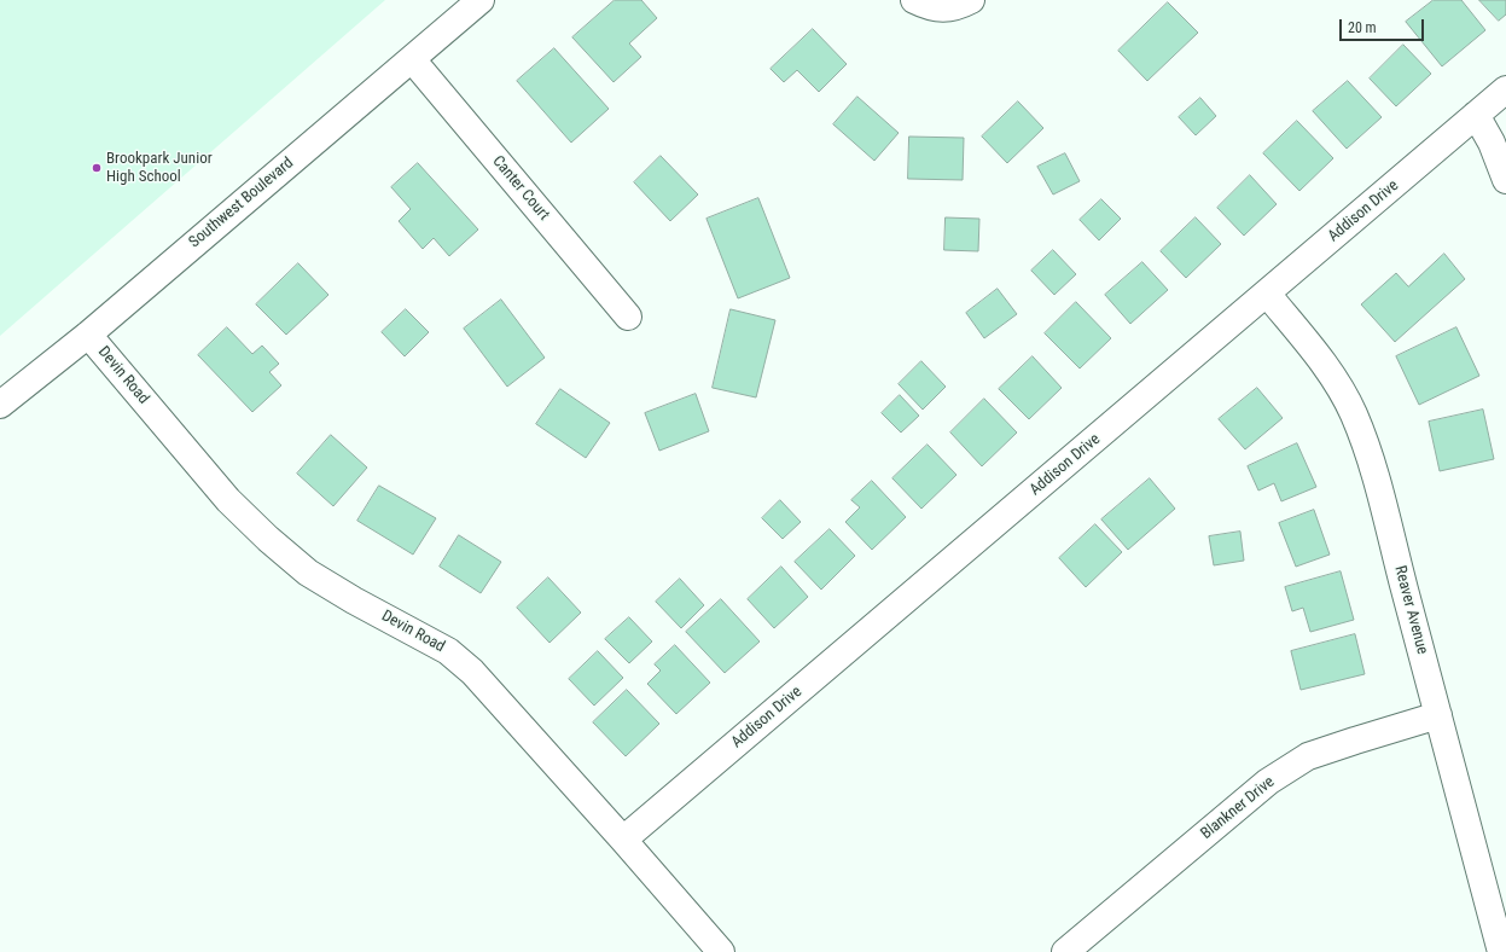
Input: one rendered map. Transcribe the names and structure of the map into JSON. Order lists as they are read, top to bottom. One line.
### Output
{"streets":{"street":["Canter Court","Southwest Boulevard","Addison Drive","Devin Road","Reaver Avenue","Blankner Drive"]},"crossings":[["Canter Court","Southwest Boulevard"],["Southwest Boulevard","Devin Road"],["Addison Drive","Devin Road"],["Addison Drive","Reaver Avenue"],["Reaver Avenue","Blankner Drive"]],"places":["Brookpark Junior High School"],"scale_bar":"20 m"}
